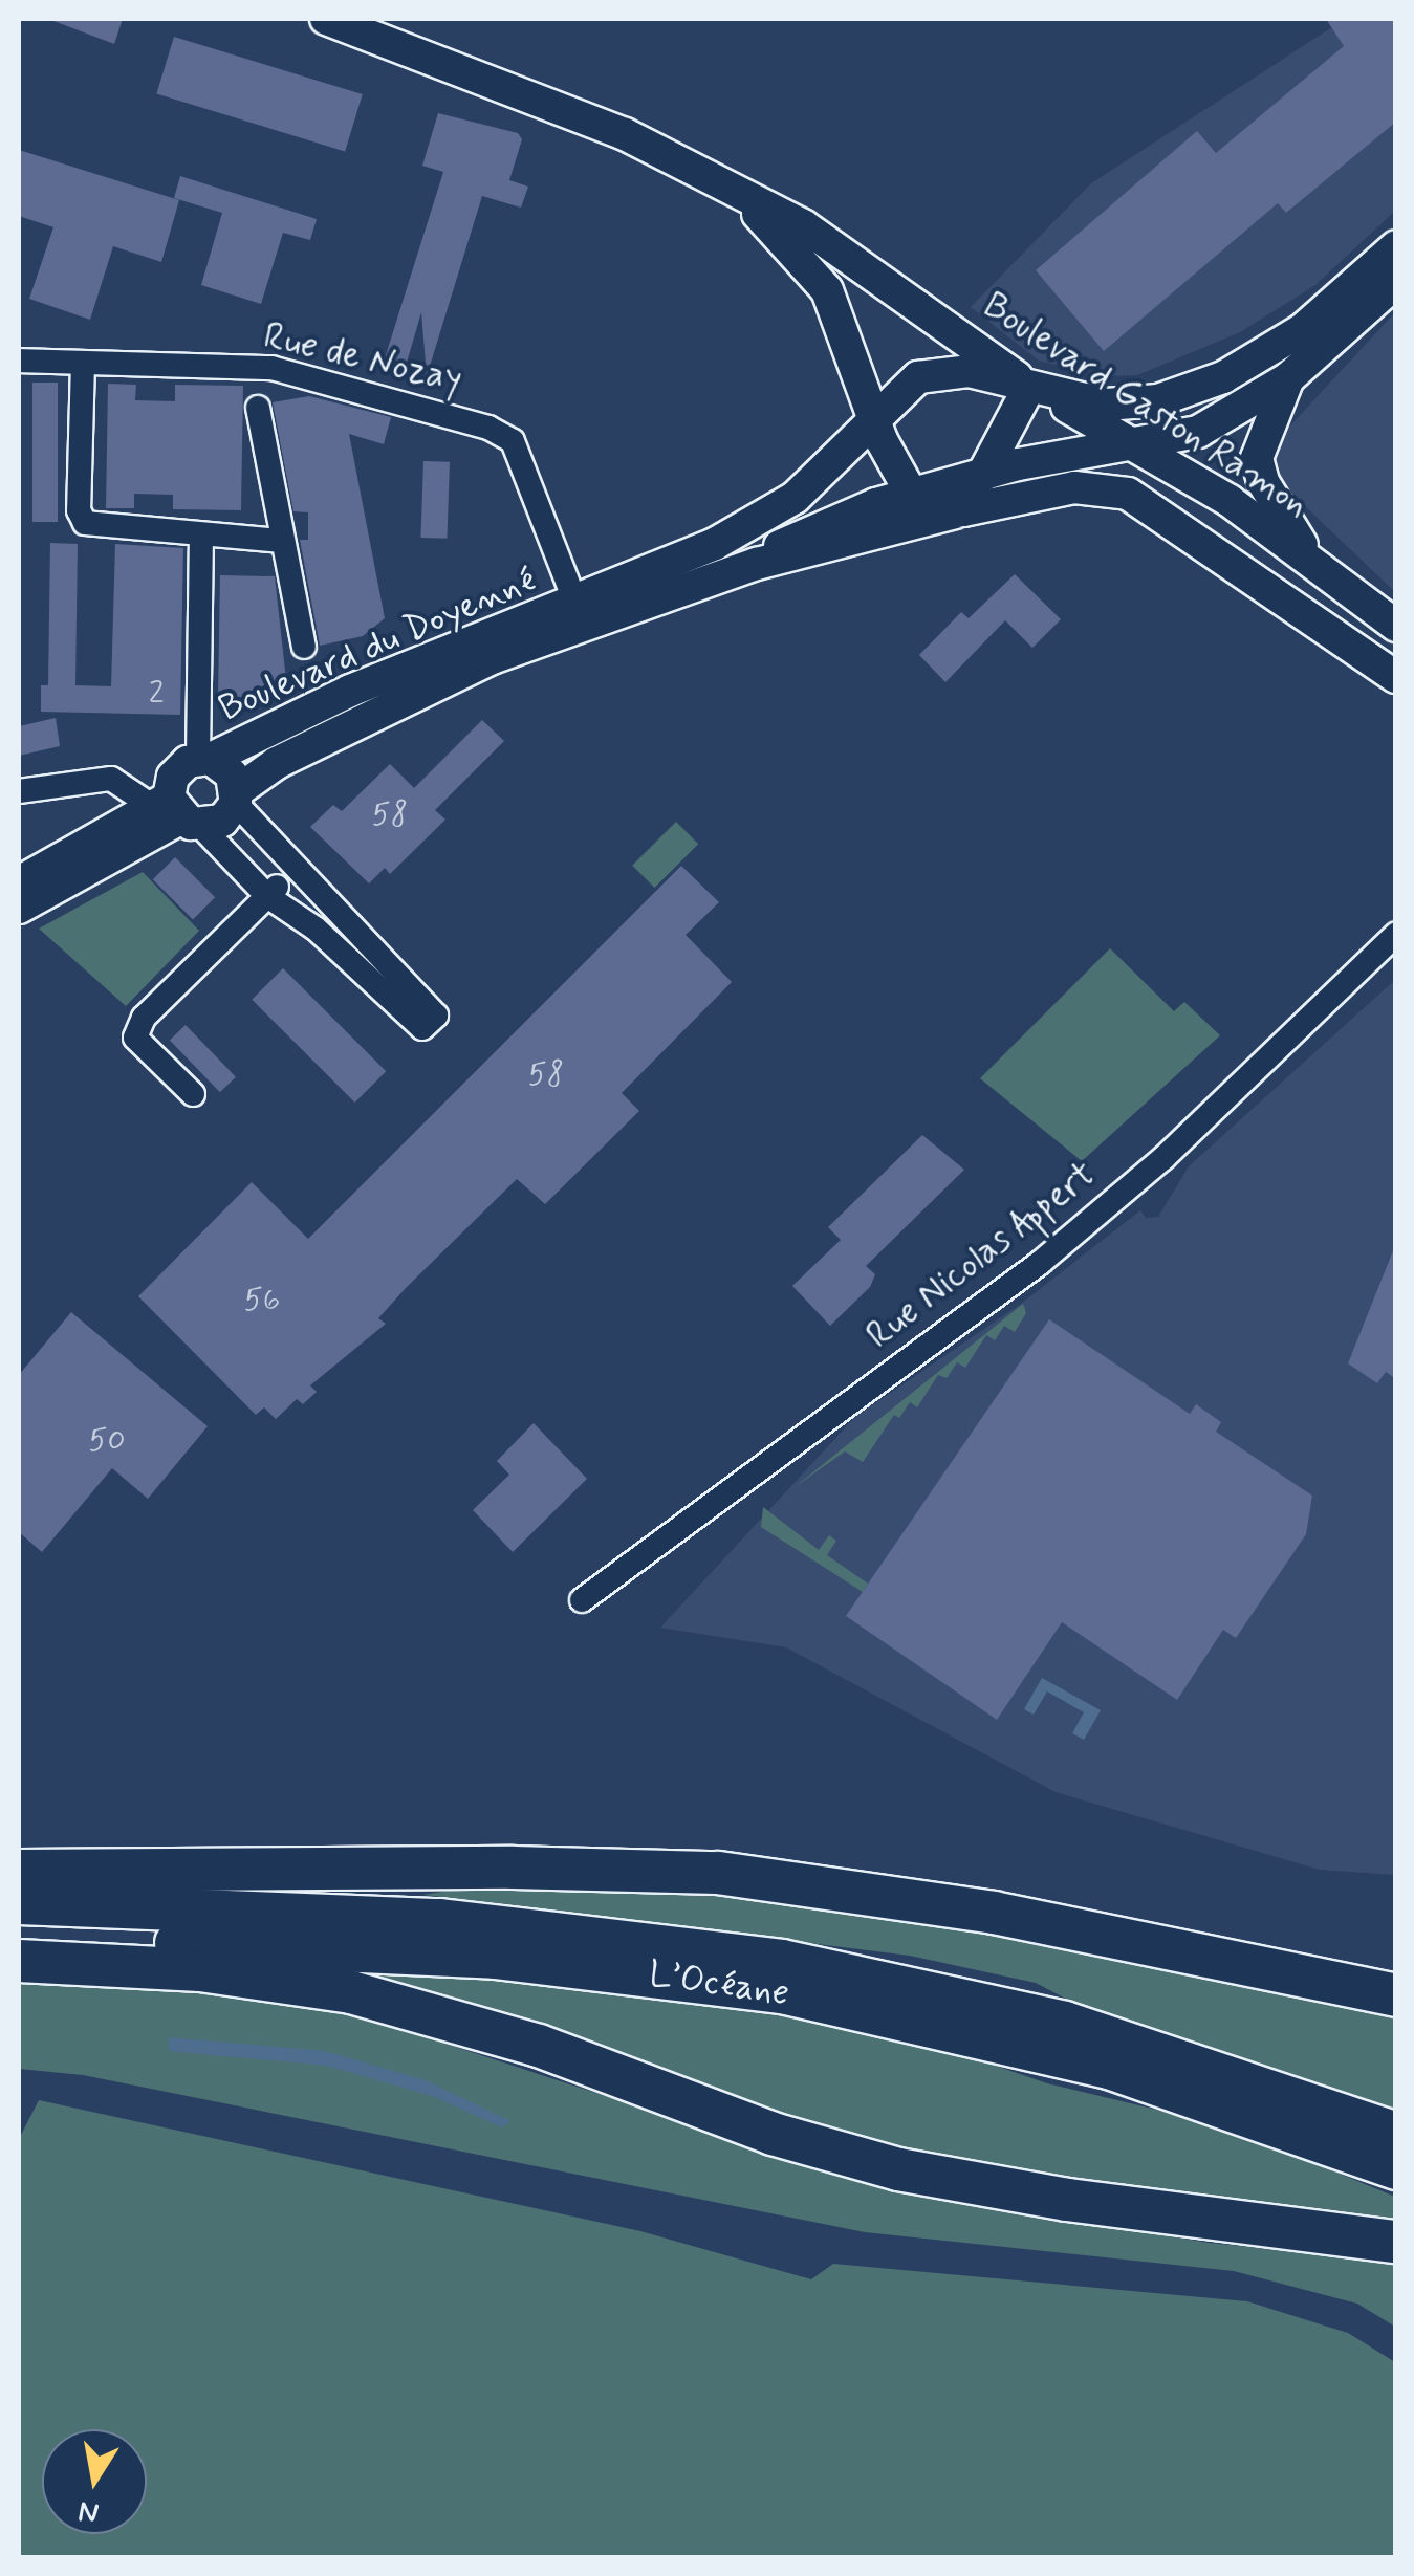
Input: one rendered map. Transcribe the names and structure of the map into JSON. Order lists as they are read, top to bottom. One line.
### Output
{"streets":{"highway":["L’Océane"],"main road":["Boulevard Gaston Ramon","Boulevard du Doyenné"],"street":["Rue de Nozay","Rue Nicolas Appert"]},"crossings":[["Rue de Nozay","Boulevard du Doyenné"],["Boulevard Gaston Ramon","Boulevard du Doyenné"]],"house_numbers":["2","58","58","56","50"],"north":"bottom"}
